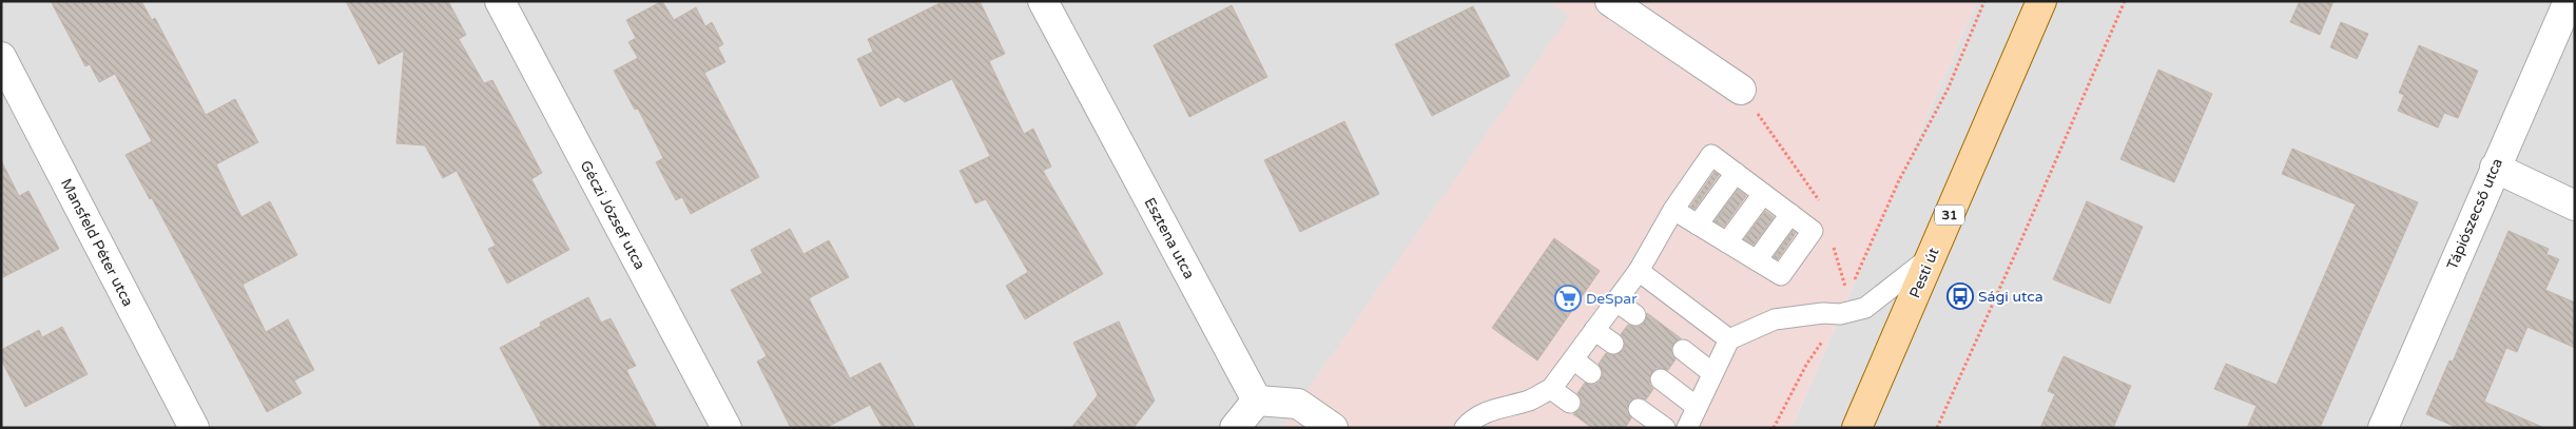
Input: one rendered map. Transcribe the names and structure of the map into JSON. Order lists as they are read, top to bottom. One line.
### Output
{"streets":{"main road":["31","Pesti út"],"street":["Tápiószecső utca","Géczi József utca","Esztena utca","Mansfeld Péter utca"]},"places":{"bus stop":["Sági utca"],"supermarket":["DeSpar"]}}
